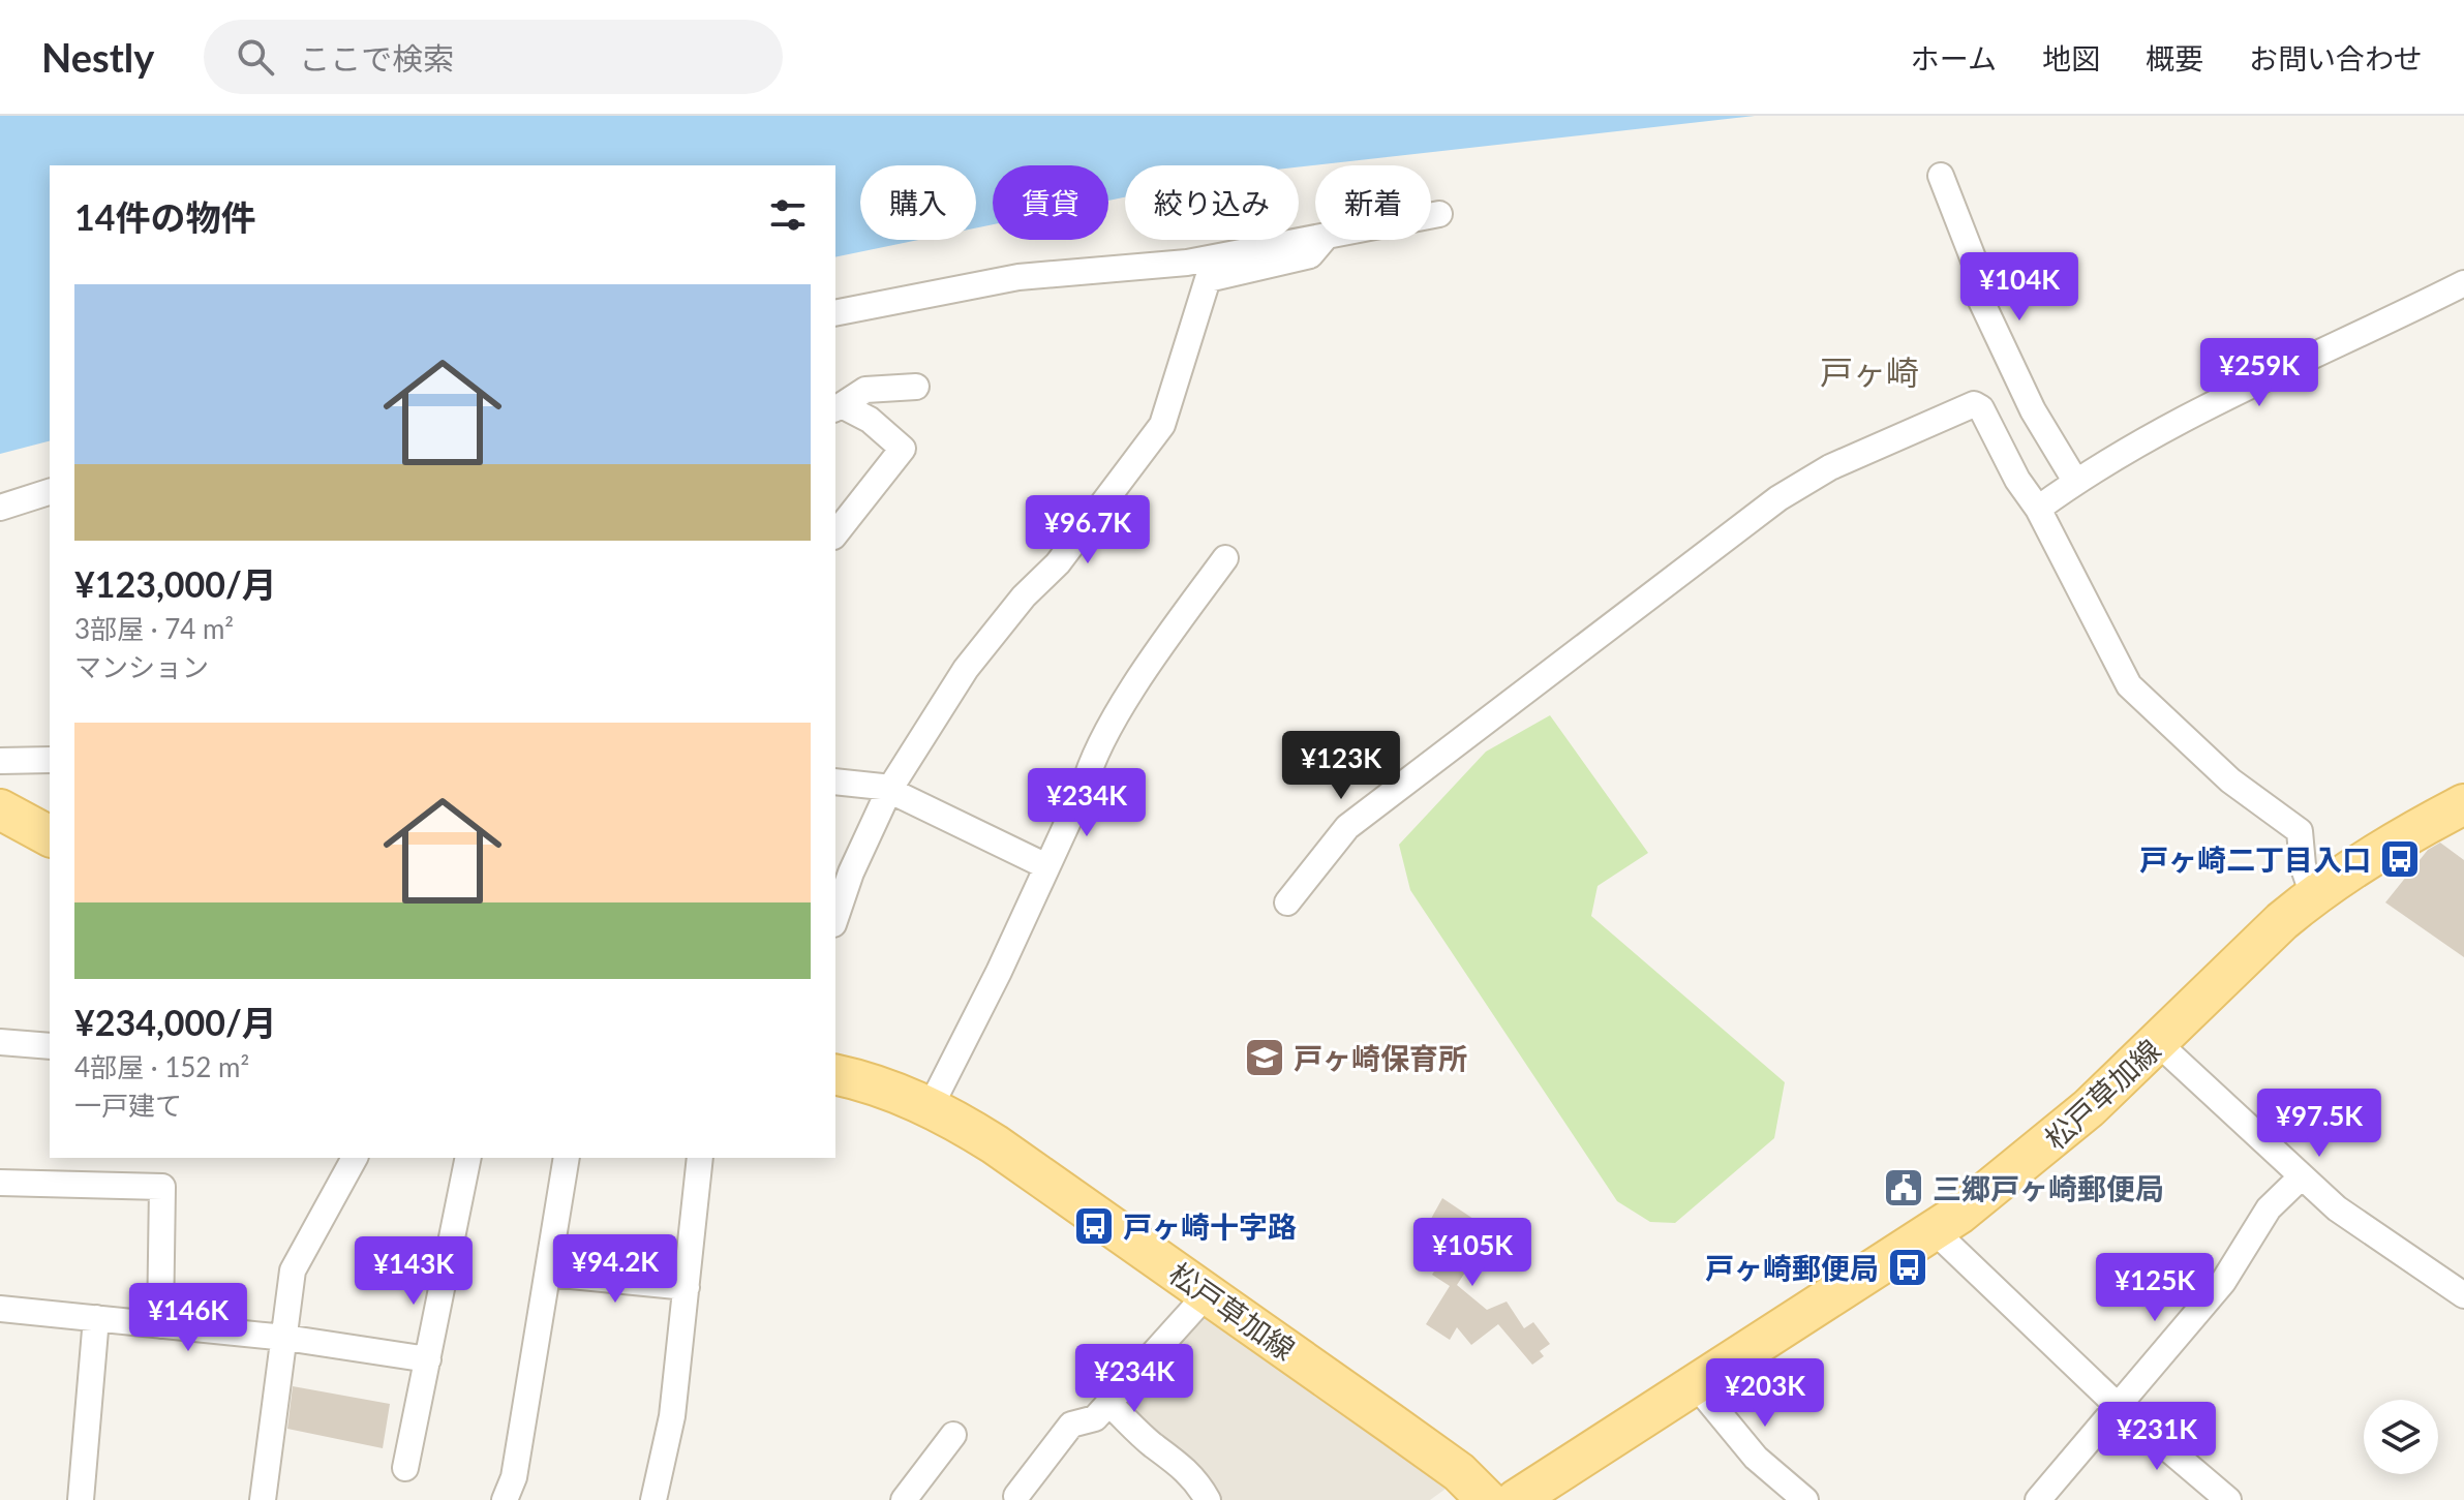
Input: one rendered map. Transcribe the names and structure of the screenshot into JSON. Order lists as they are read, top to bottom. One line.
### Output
{"streets":{"main road":["松戸草加線"]},"districts":["戸ヶ崎"],"places":{"bus stop":["戸ヶ崎二丁目入口","戸ヶ崎十字路","戸ヶ崎郵便局"],"school or university":["戸ヶ崎保育所"],"public building":["三郷戸ヶ崎郵便局"]},"page":{"header":"Nestly","search":"ここで検索","nav":["ホーム","地図","概要","お問い合わせ"],"chip":["購入","賃貸","絞り込み","新着"],"heading":"14件の物件","price":["¥104K","¥259K","¥96.7K","¥123K","¥234K","¥97.5K","¥105K","¥94.2K","¥143K","¥125K","¥146K","¥234K","¥203K","¥231K"],"list":[{"name":"¥123,000/月","note":"3部屋 · 74 m² · マンション"},{"name":"¥234,000/月","note":"4部屋 · 152 m² · 一戸建て"}]}}
